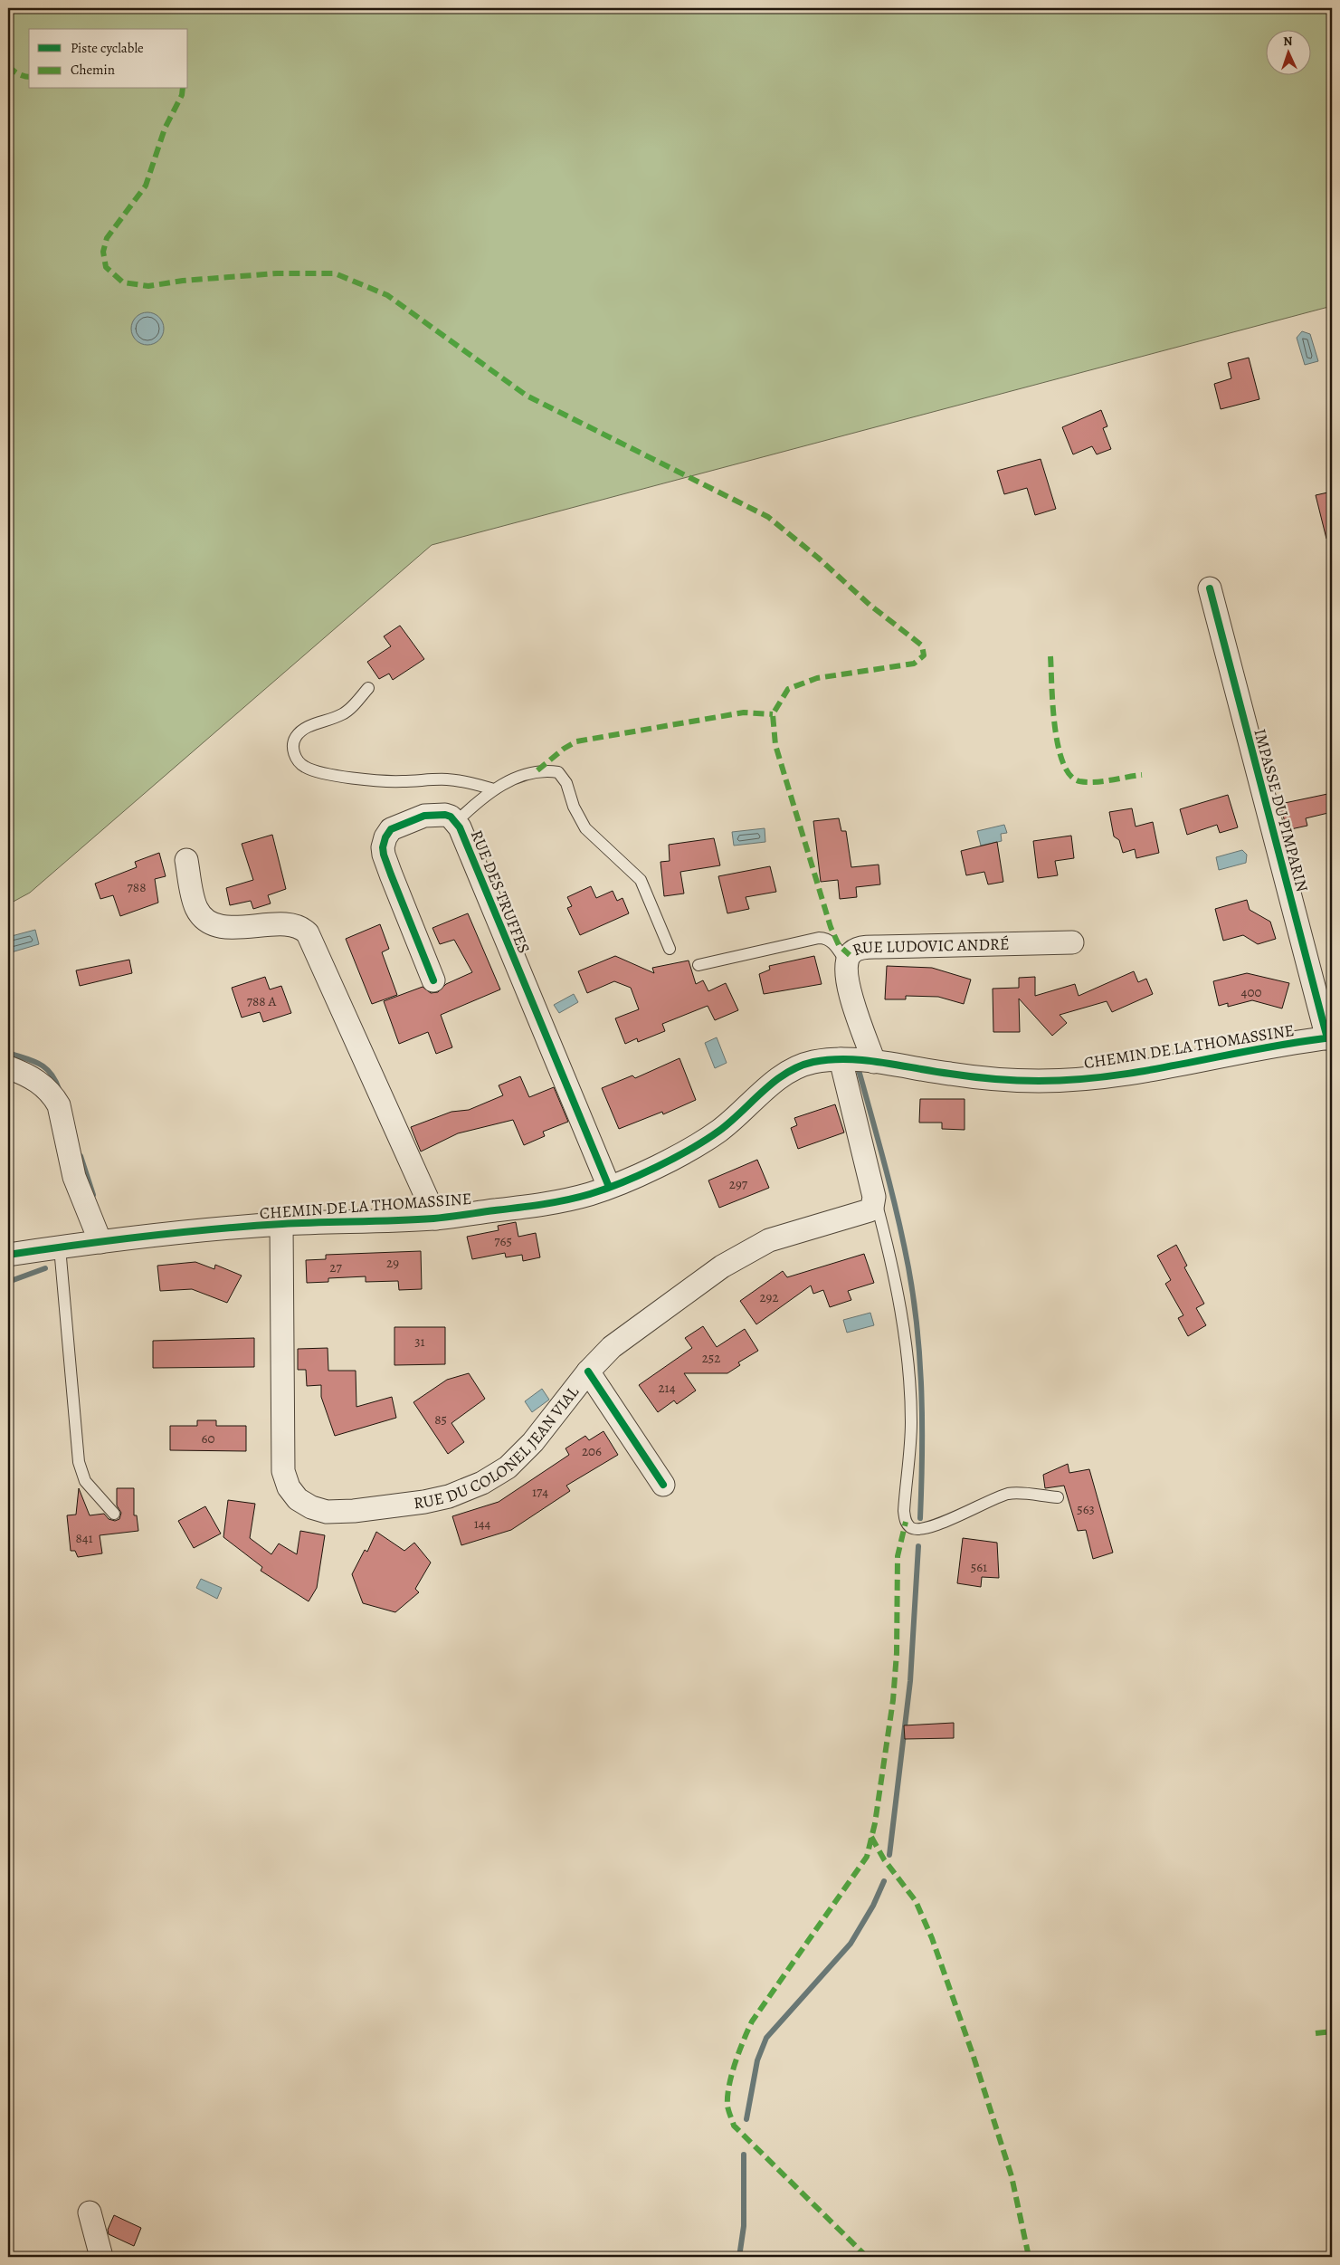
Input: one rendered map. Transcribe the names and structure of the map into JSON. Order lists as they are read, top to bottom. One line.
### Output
{"streets":{"street":["IMPASSE DU PIMPARIN","RUE DES TRUFFES","RUE LUDOVIC ANDRÉ","CHEMIN DE LA THOMASSINE","RUE DU COLONEL JEAN VIAL"]},"crossings":[["IMPASSE DU PIMPARIN","CHEMIN DE LA THOMASSINE"],["RUE DES TRUFFES","CHEMIN DE LA THOMASSINE"],["RUE LUDOVIC ANDRÉ","CHEMIN DE LA THOMASSINE"],["CHEMIN DE LA THOMASSINE","RUE DU COLONEL JEAN VIAL"]],"house_numbers":["788","400","788 A","297","765","29","27","292","31","252","214","85","60","206","174","563","144","841","561"],"legend":["Piste cyclable","Chemin"],"north":"top"}
